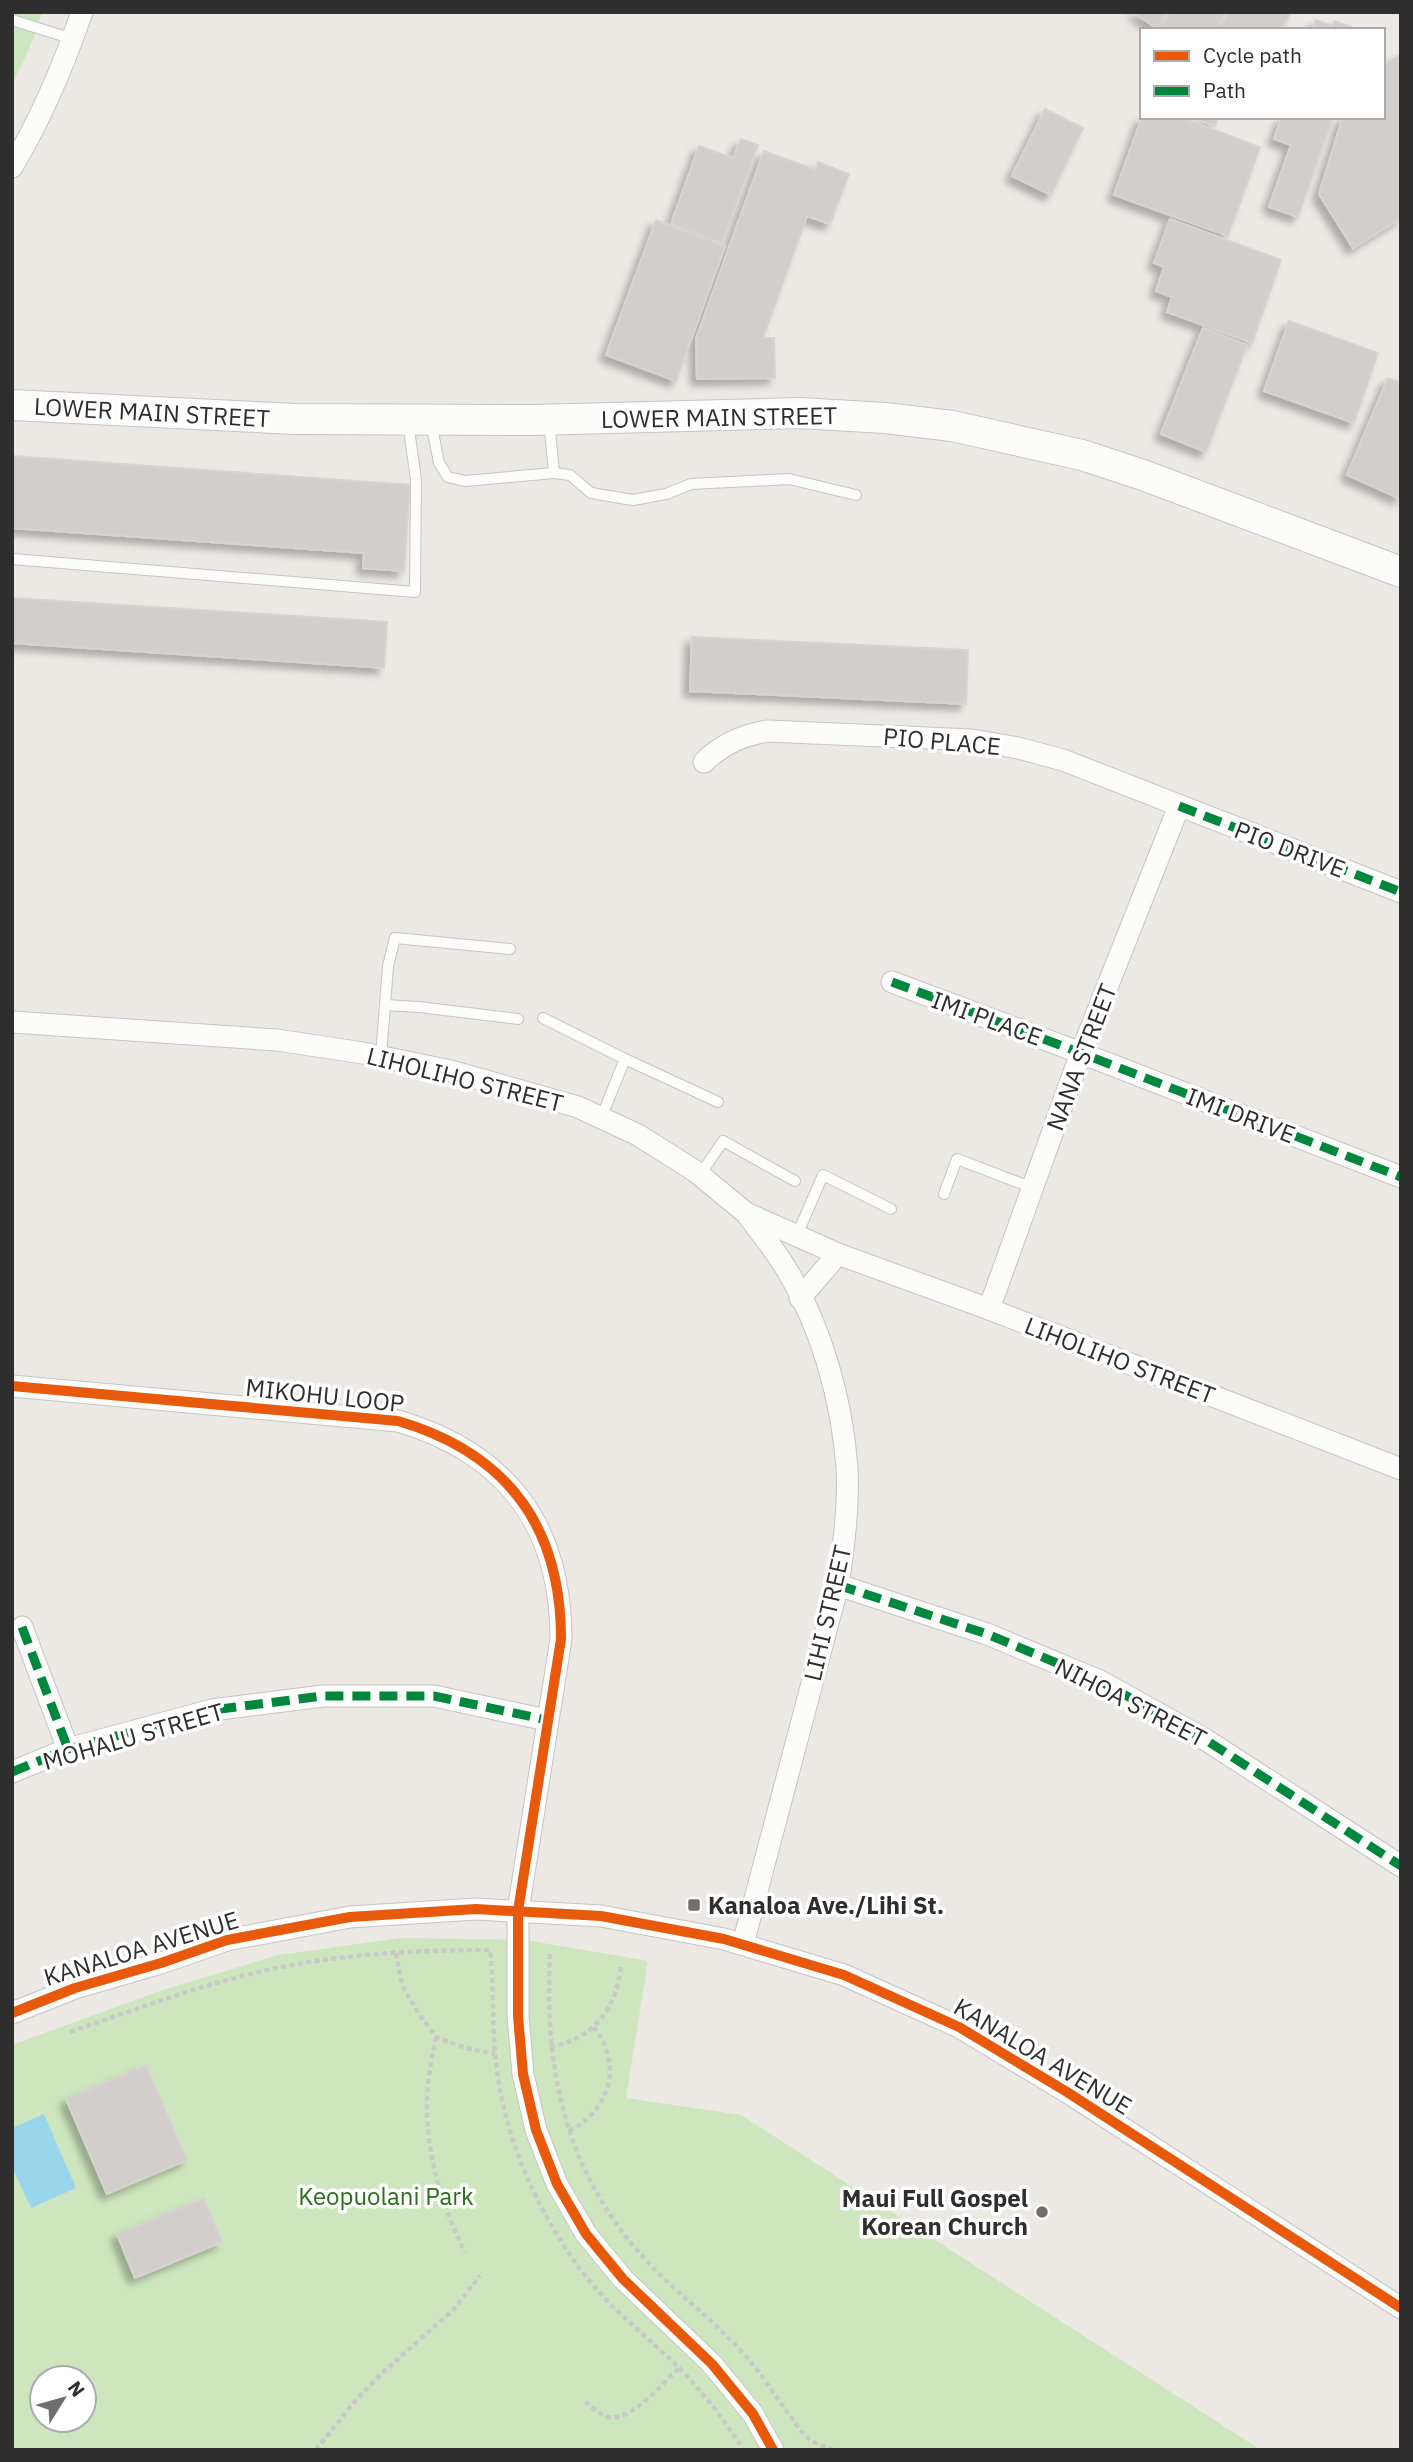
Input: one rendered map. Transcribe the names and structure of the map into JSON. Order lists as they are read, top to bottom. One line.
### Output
{"streets":{"street":["LOWER MAIN STREET","PIO PLACE","PIO DRIVE","IMI PLACE","NANA STREET","LIHOLIHO STREET","IMI DRIVE","MIKOHU LOOP","LIHI STREET","NIHOA STREET","MOHALU STREET","KANALOA AVENUE"]},"crossings":[["PIO PLACE","PIO DRIVE"],["PIO PLACE","NANA STREET"],["PIO DRIVE","NANA STREET"],["IMI PLACE","NANA STREET"],["IMI PLACE","IMI DRIVE"],["NANA STREET","LIHOLIHO STREET"],["NANA STREET","IMI DRIVE"],["LIHOLIHO STREET","LIHI STREET"],["MIKOHU LOOP","MOHALU STREET"],["MIKOHU LOOP","KANALOA AVENUE"],["LIHI STREET","NIHOA STREET"],["LIHI STREET","KANALOA AVENUE"]],"parks":["Keopuolani Park"],"places":{"transit":["Kanaloa Ave./Lihi St."],"other":["Maui Full Gospel Korean Church"]},"legend":["Cycle path","Path"],"north":"top right"}
